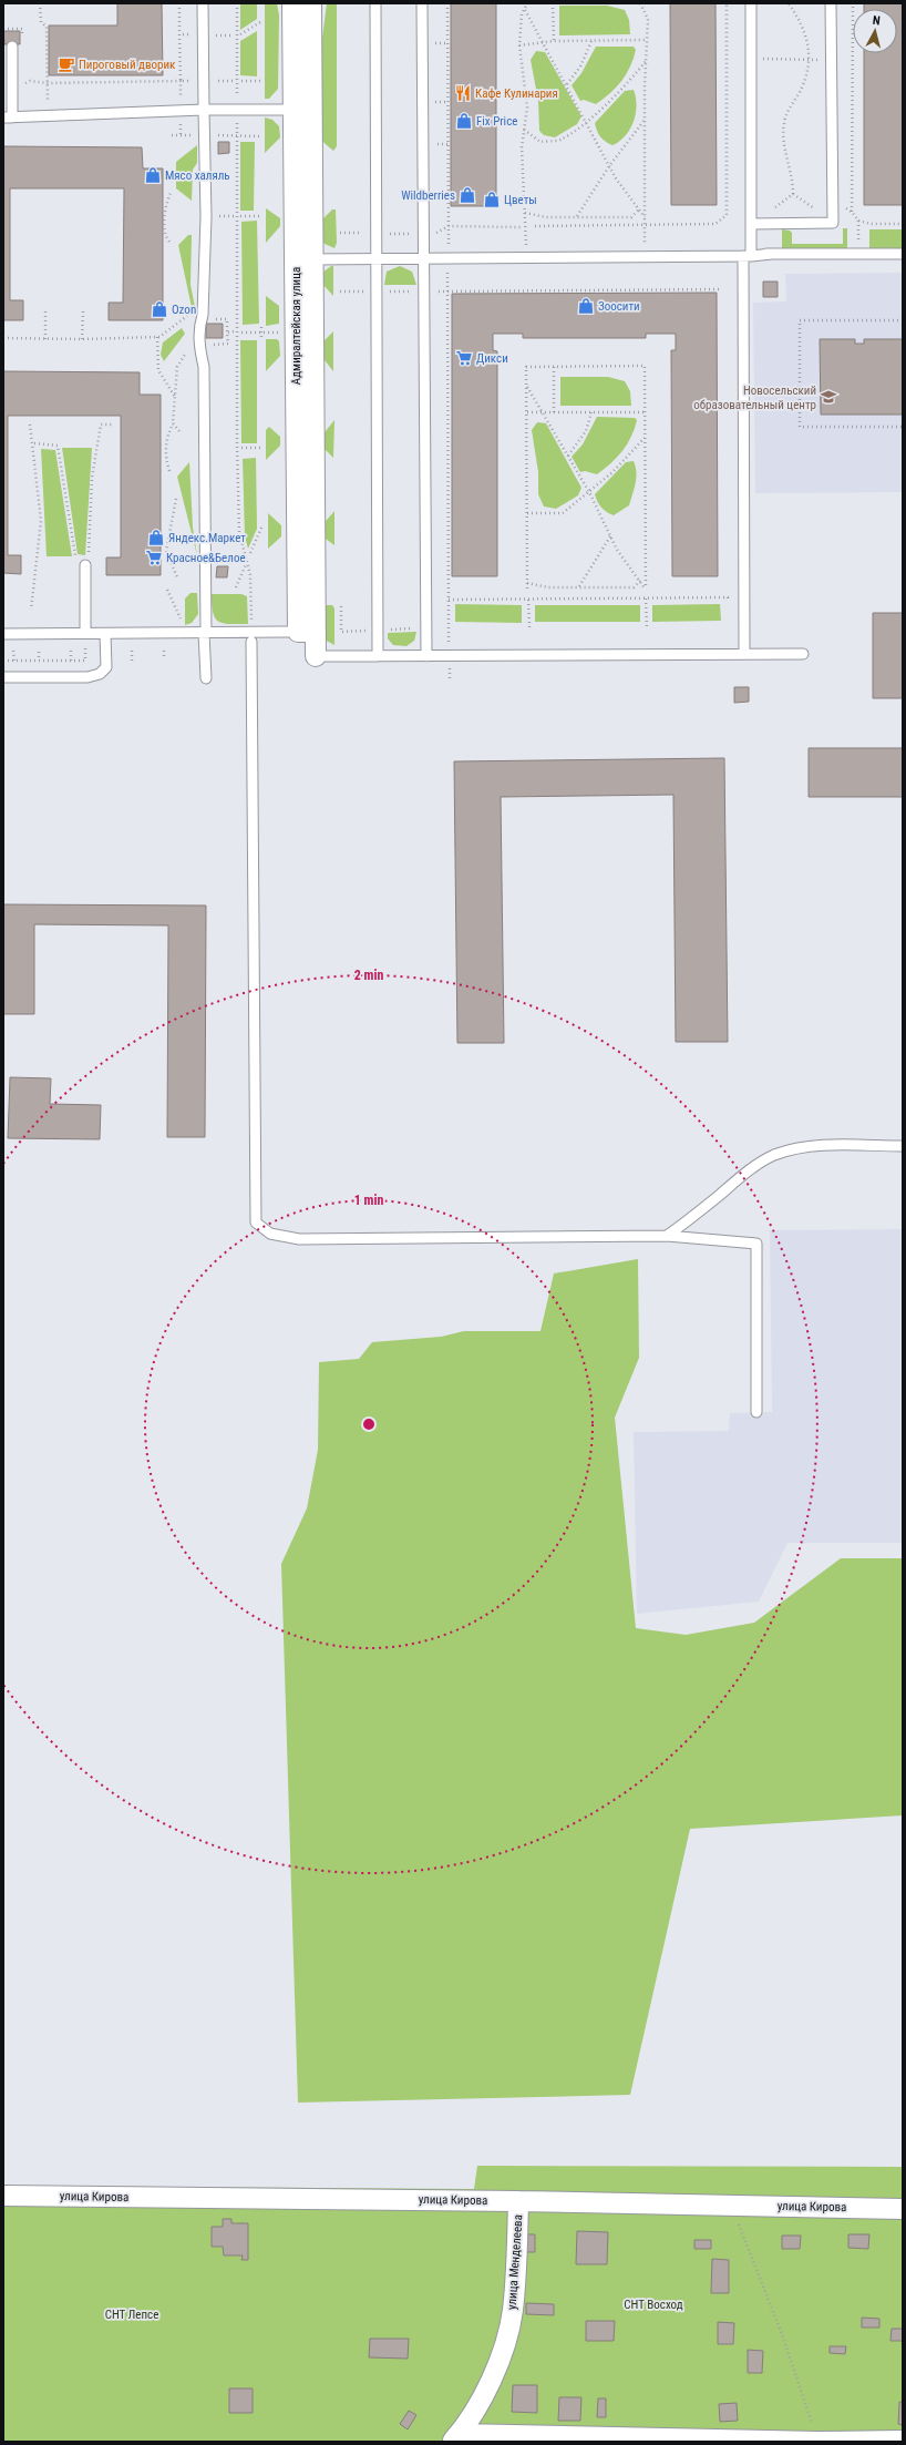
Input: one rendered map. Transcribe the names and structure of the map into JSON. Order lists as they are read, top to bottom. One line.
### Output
{"streets":{"street":["Адмиралтейская улица","улица Кирова","улица Менделеева"]},"crossings":[["улица Кирова","улица Менделеева"]],"parks":["СНТ Восход","СНТ Лепсе"],"places":{"cafe":["Пироговый дворик"],"restaurant":["Кафе Кулинария"],"shop":["Fix Price","Мясо халяль","Wildberries","Цветы","Зоосити","Ozon","Яндекс.Маркет"],"supermarket":["Дикси","Красное&Белое"],"school or university":["Новосельский образовательный центр"]},"north":"top","rings":["2 min","1 min"]}
